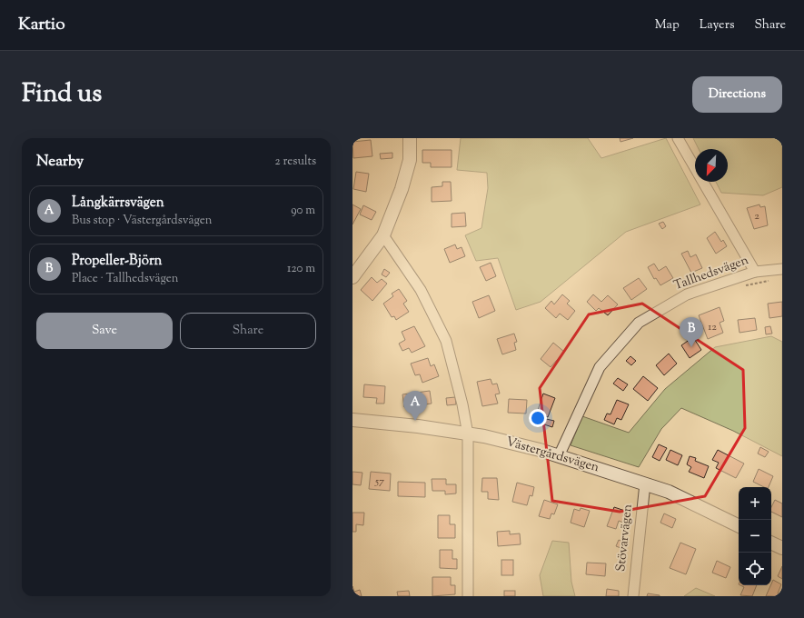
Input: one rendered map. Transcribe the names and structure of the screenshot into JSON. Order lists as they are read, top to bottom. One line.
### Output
{"streets":{"street":["Tallhedsvägen","Västergårdsvägen","Stövarvägen"]},"crossings":[["Tallhedsvägen","Västergårdsvägen"],["Västergårdsvägen","Stövarvägen"]],"house_numbers":["2","12","57"],"north":"bottom left","page":{"header":"Kartio","nav":["Map","Layers","Share"],"title":"Find us","buttons":["Directions",["Save","Share"]],"heading":["Nearby","2 results"],"list":[{"mark":"A","name":"Långkärrsvägen","note":"Bus stop · Västergårdsvägen","value":"90 m"},{"mark":"B","name":"Propeller-Björn","note":"Place · Tallhedsvägen","value":"120 m"}],"pins":["B","A"],"map_buttons":["+","−"]}}
